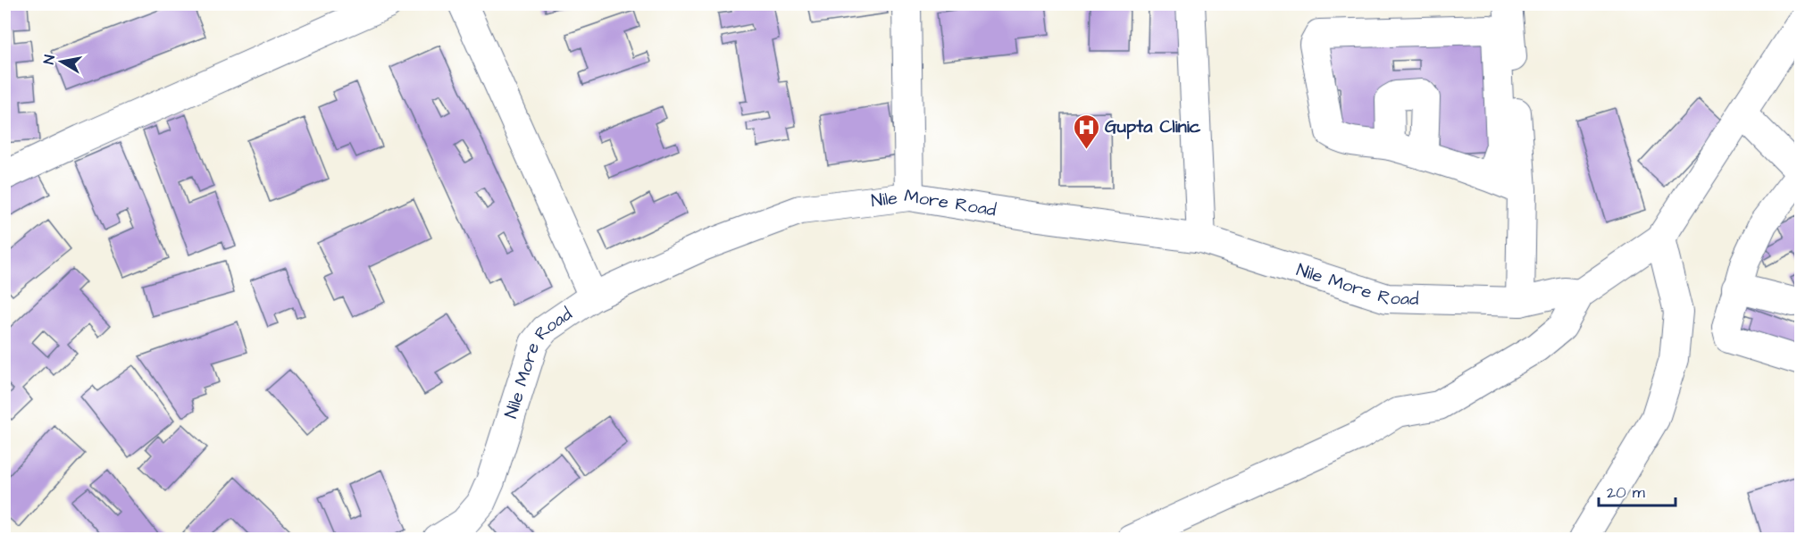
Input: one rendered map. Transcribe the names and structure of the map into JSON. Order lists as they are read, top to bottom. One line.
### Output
{"streets":{"street":["Nile More Road"]},"places":{"hospital":["Gupta Clinic"]},"scale_bar":"20 m","north":"left"}
